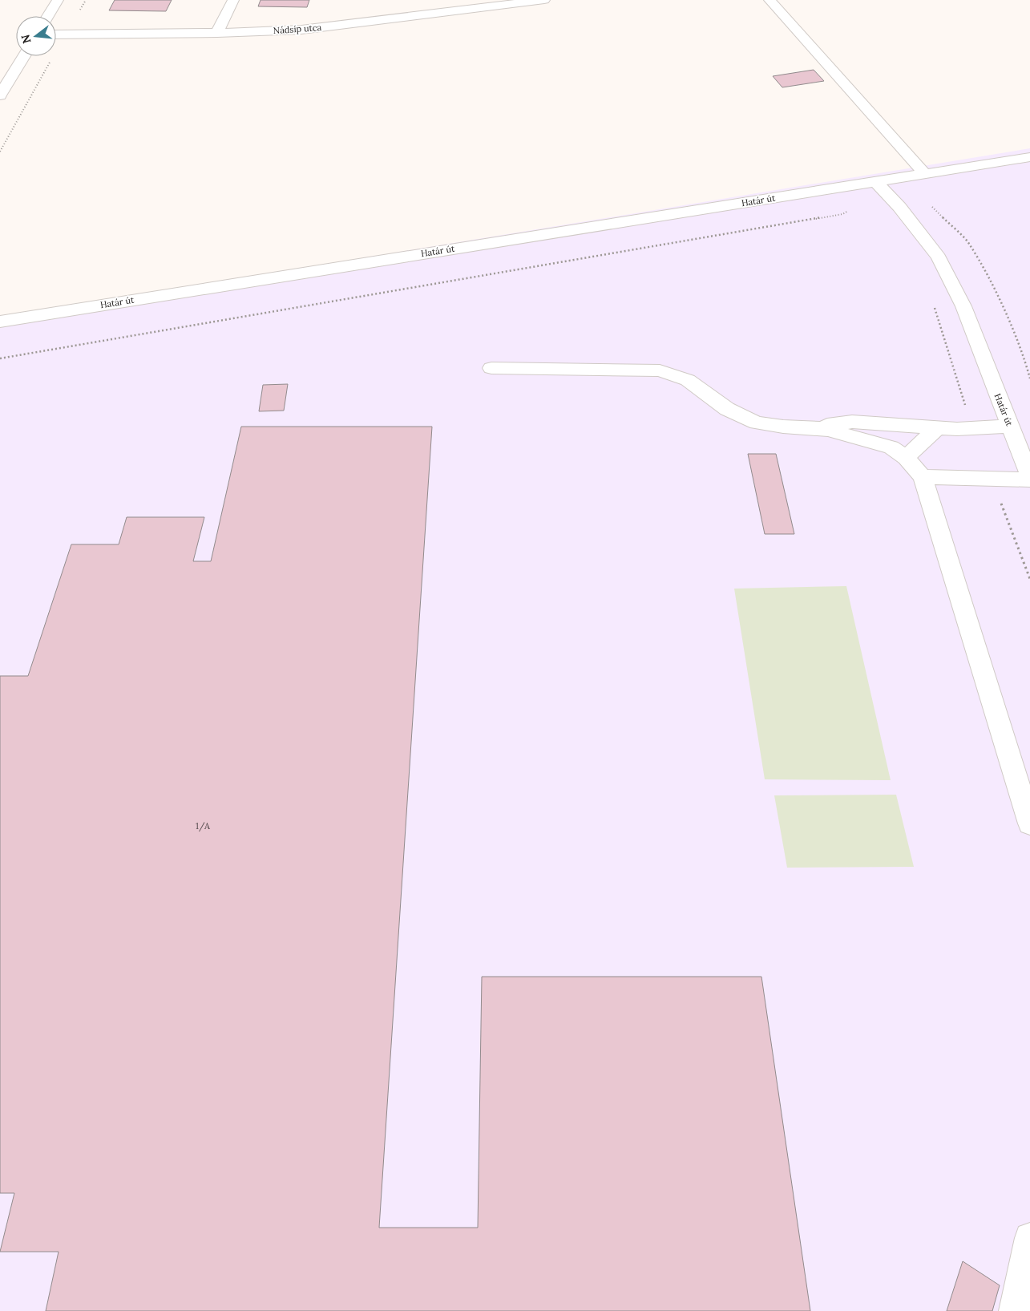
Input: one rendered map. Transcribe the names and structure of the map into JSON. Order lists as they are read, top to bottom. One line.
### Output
{"streets":{"street":["Nádsíp utca","Határ út"]},"house_numbers":["1/A"],"north":"left"}
